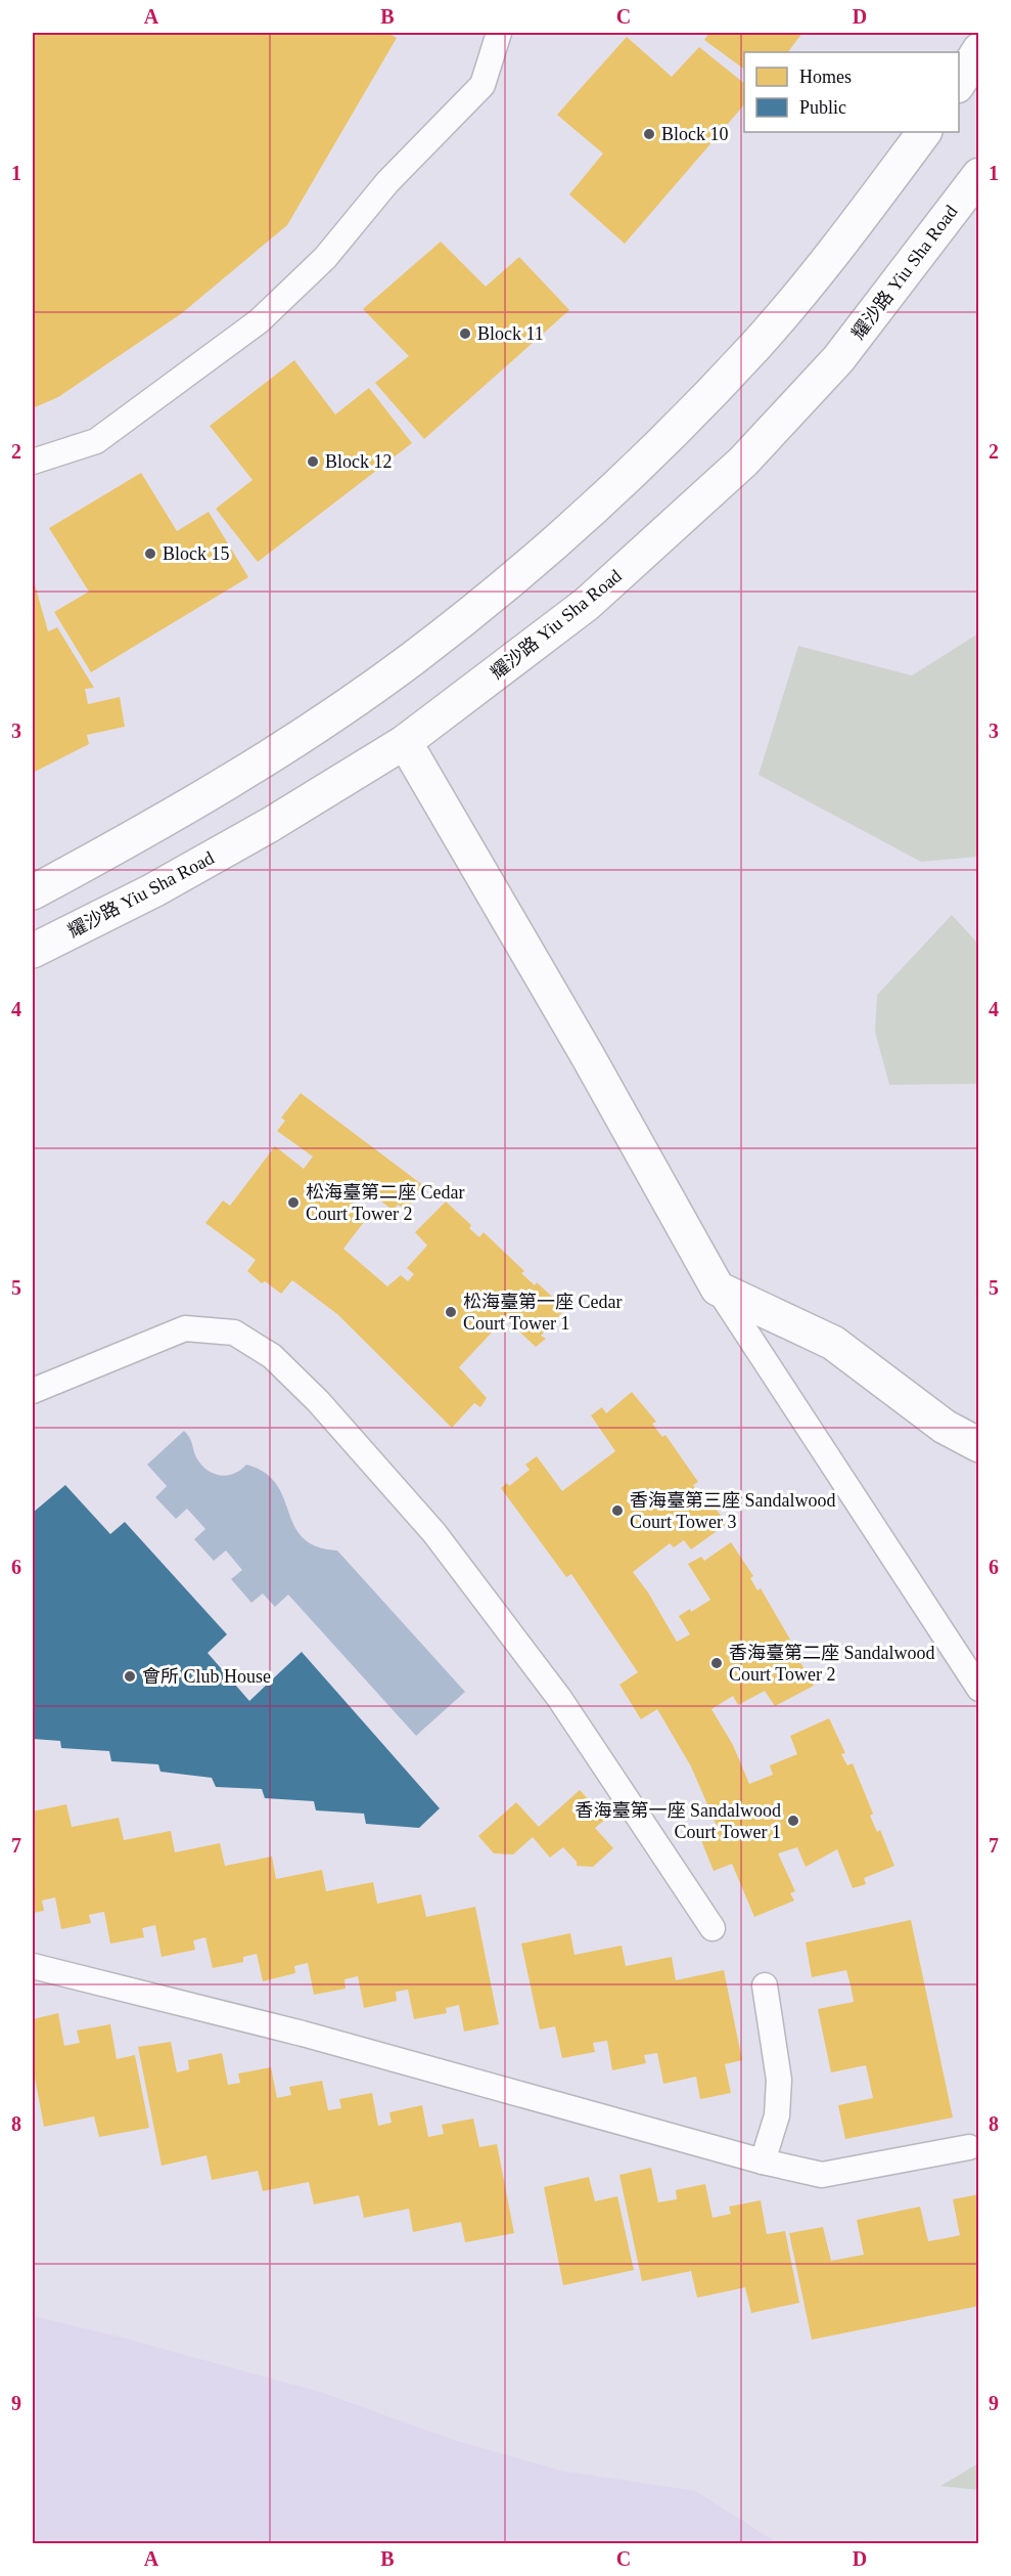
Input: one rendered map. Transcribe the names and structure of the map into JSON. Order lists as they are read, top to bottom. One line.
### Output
{"streets":{"street":["耀沙路 Yiu Sha Road"]},"places":["Block 10","Block 11","Block 12","Block 15","松海臺第二座 Cedar Court Tower 2","松海臺第一座 Cedar Court Tower 1","香海臺第三座 Sandalwood Court Tower 3","香海臺第二座 Sandalwood Court Tower 2","會所 Club House","香海臺第一座 Sandalwood Court Tower 1"],"legend":["Homes","Public"],"grid":{"columns":["A","B","C","D"],"rows":["1","2","3","4","5","6","7","8","9"]}}
